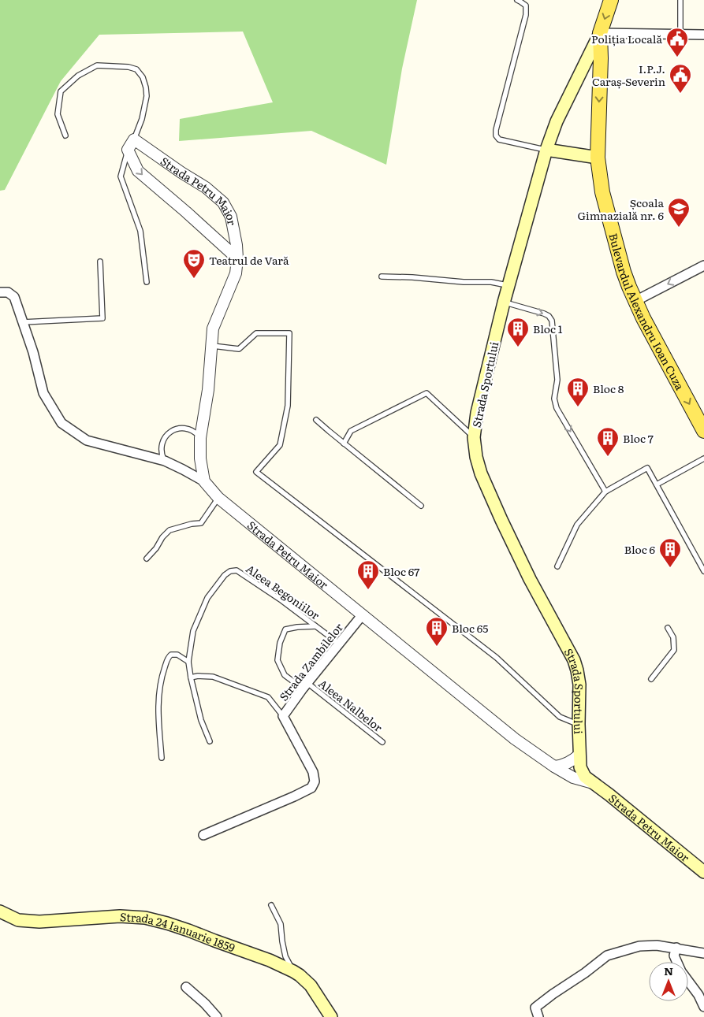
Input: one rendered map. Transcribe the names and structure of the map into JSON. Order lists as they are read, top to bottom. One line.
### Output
{"streets":{"main road":["Strada Petru Maior","Bulevardul Alexandru Ioan Cuza","Strada Sportului","Strada 24 Ianuarie 1859"],"street":["Strada Zambilelor"],"lane":["Aleea Begoniilor","Aleea Nalbelor"]},"crossings":[["Strada Petru Maior","Strada Sportului"],["Strada Petru Maior","Strada Zambilelor"],["Bulevardul Alexandru Ioan Cuza","Strada Sportului"],["Aleea Begoniilor","Strada Zambilelor"],["Aleea Begoniilor","Aleea Nalbelor"],["Strada Zambilelor","Aleea Nalbelor"]],"one_way":["Bulevardul Alexandru Ioan Cuza"],"places":{"public building":["Poliția Locală","I.P.J. Caraș-Severin"],"school or university":["Școala Gimnazială nr. 6"],"theatre":["Teatrul de Vară"],"building":["Bloc 1","Bloc 8","Bloc 7","Bloc 6","Bloc 67","Bloc 65"]},"north":"top"}
